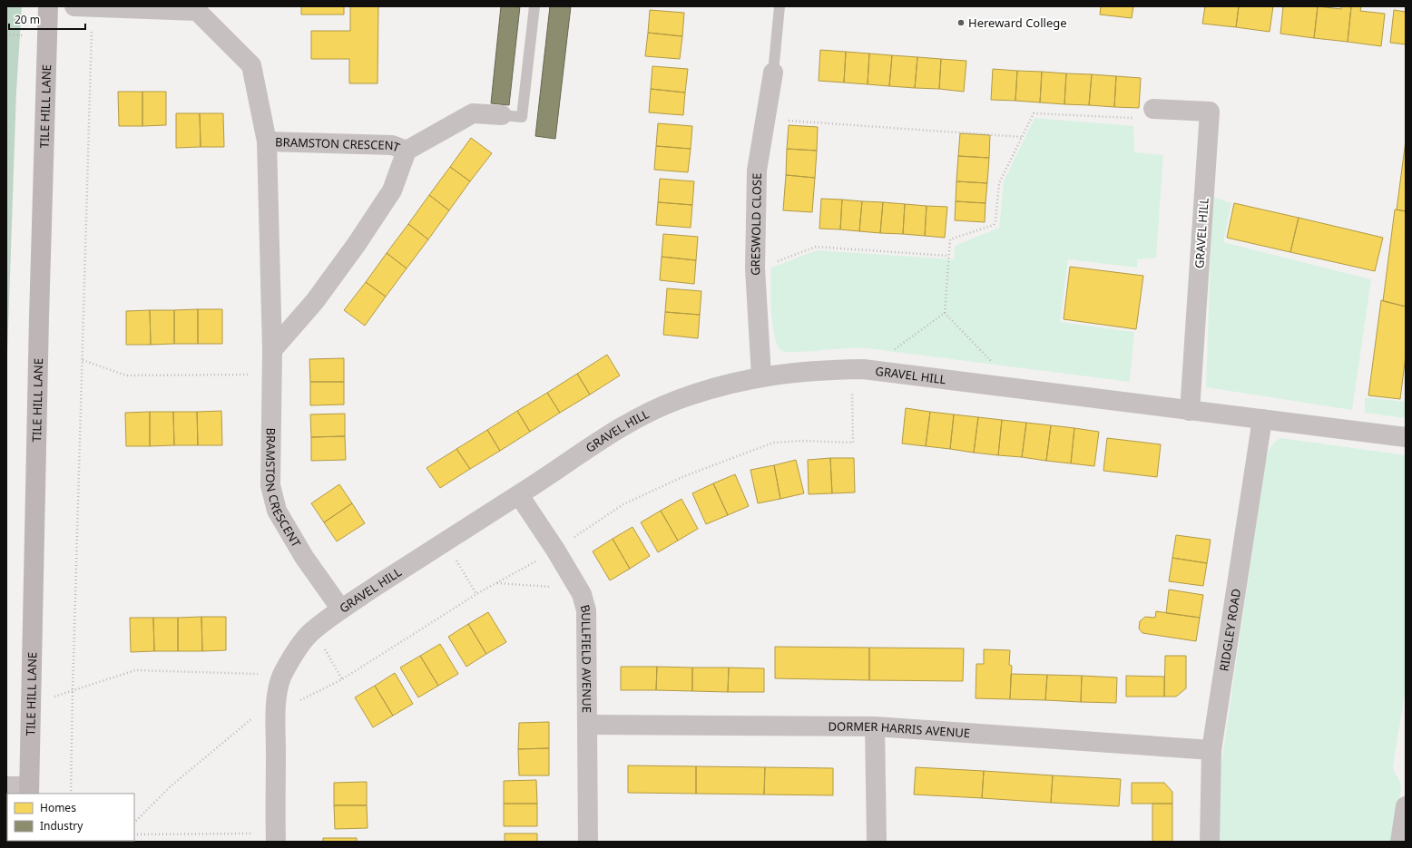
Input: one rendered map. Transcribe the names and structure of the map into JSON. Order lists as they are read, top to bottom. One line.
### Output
{"streets":{"main road":["TILE HILL LANE"],"street":["BRAMSTON CRESCENT","GRESWOLD CLOSE","GRAVEL HILL","RIDGLEY ROAD","BULLFIELD AVENUE","DORMER HARRIS AVENUE"]},"crossings":[["BRAMSTON CRESCENT","GRAVEL HILL"],["GRESWOLD CLOSE","GRAVEL HILL"],["GRAVEL HILL","RIDGLEY ROAD"],["GRAVEL HILL","BULLFIELD AVENUE"],["RIDGLEY ROAD","DORMER HARRIS AVENUE"],["BULLFIELD AVENUE","DORMER HARRIS AVENUE"]],"places":["Hereward College"],"legend":["Homes","Industry"],"scale_bar":"20 m"}
